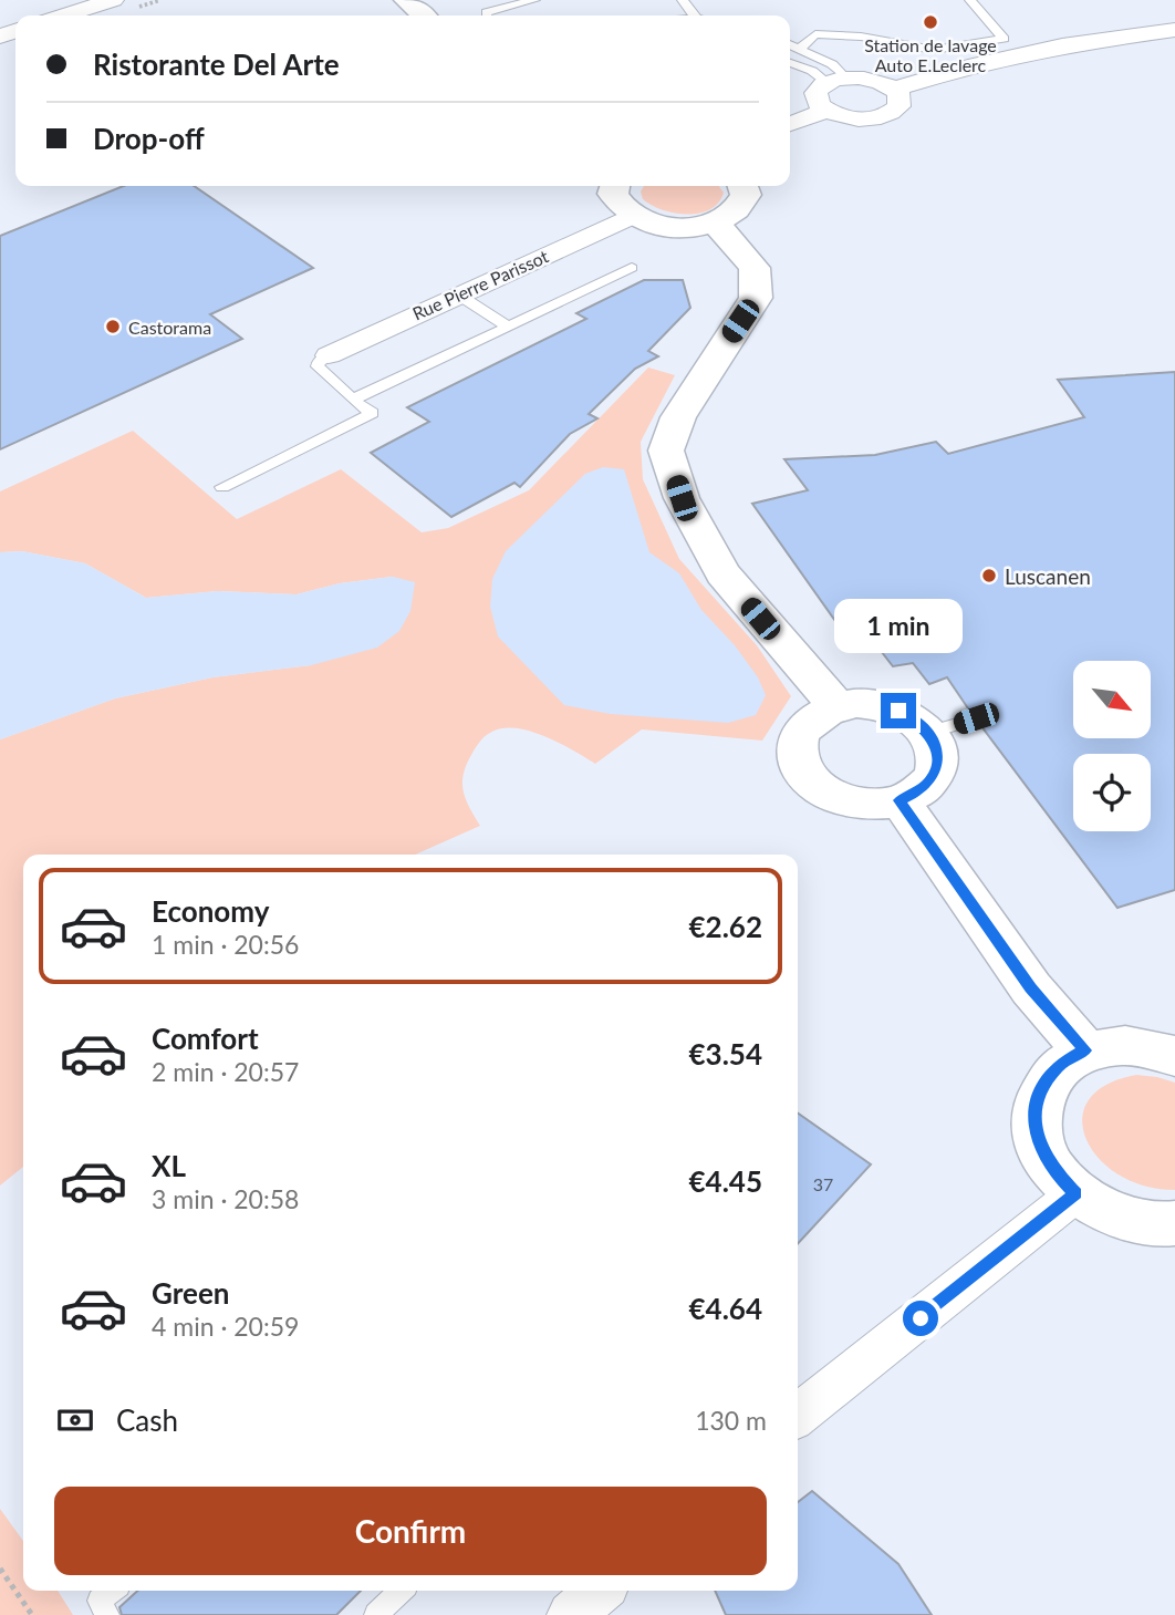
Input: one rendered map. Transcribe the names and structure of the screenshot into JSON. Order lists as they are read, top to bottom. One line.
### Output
{"streets":{"street":["Rue Pierre Parissot"]},"places":["Station de lavage Auto E.Leclerc","Castorama","Luscanen"],"house_numbers":["37"],"north":"bottom right","page":{"banner":["Ristorante Del Arte","Drop-off"],"bubble":"1 min","list":[{"name":"Economy","note":"1 min · 20:56","value":"€2.62"},{"name":"Comfort","note":"2 min · 20:57","value":"€3.54"},{"name":"XL","note":"3 min · 20:58","value":"€4.45"},{"name":"Green","note":"4 min · 20:59","value":"€4.64"}],"pay":["Cash","130 m"],"buttons":"Confirm"}}
